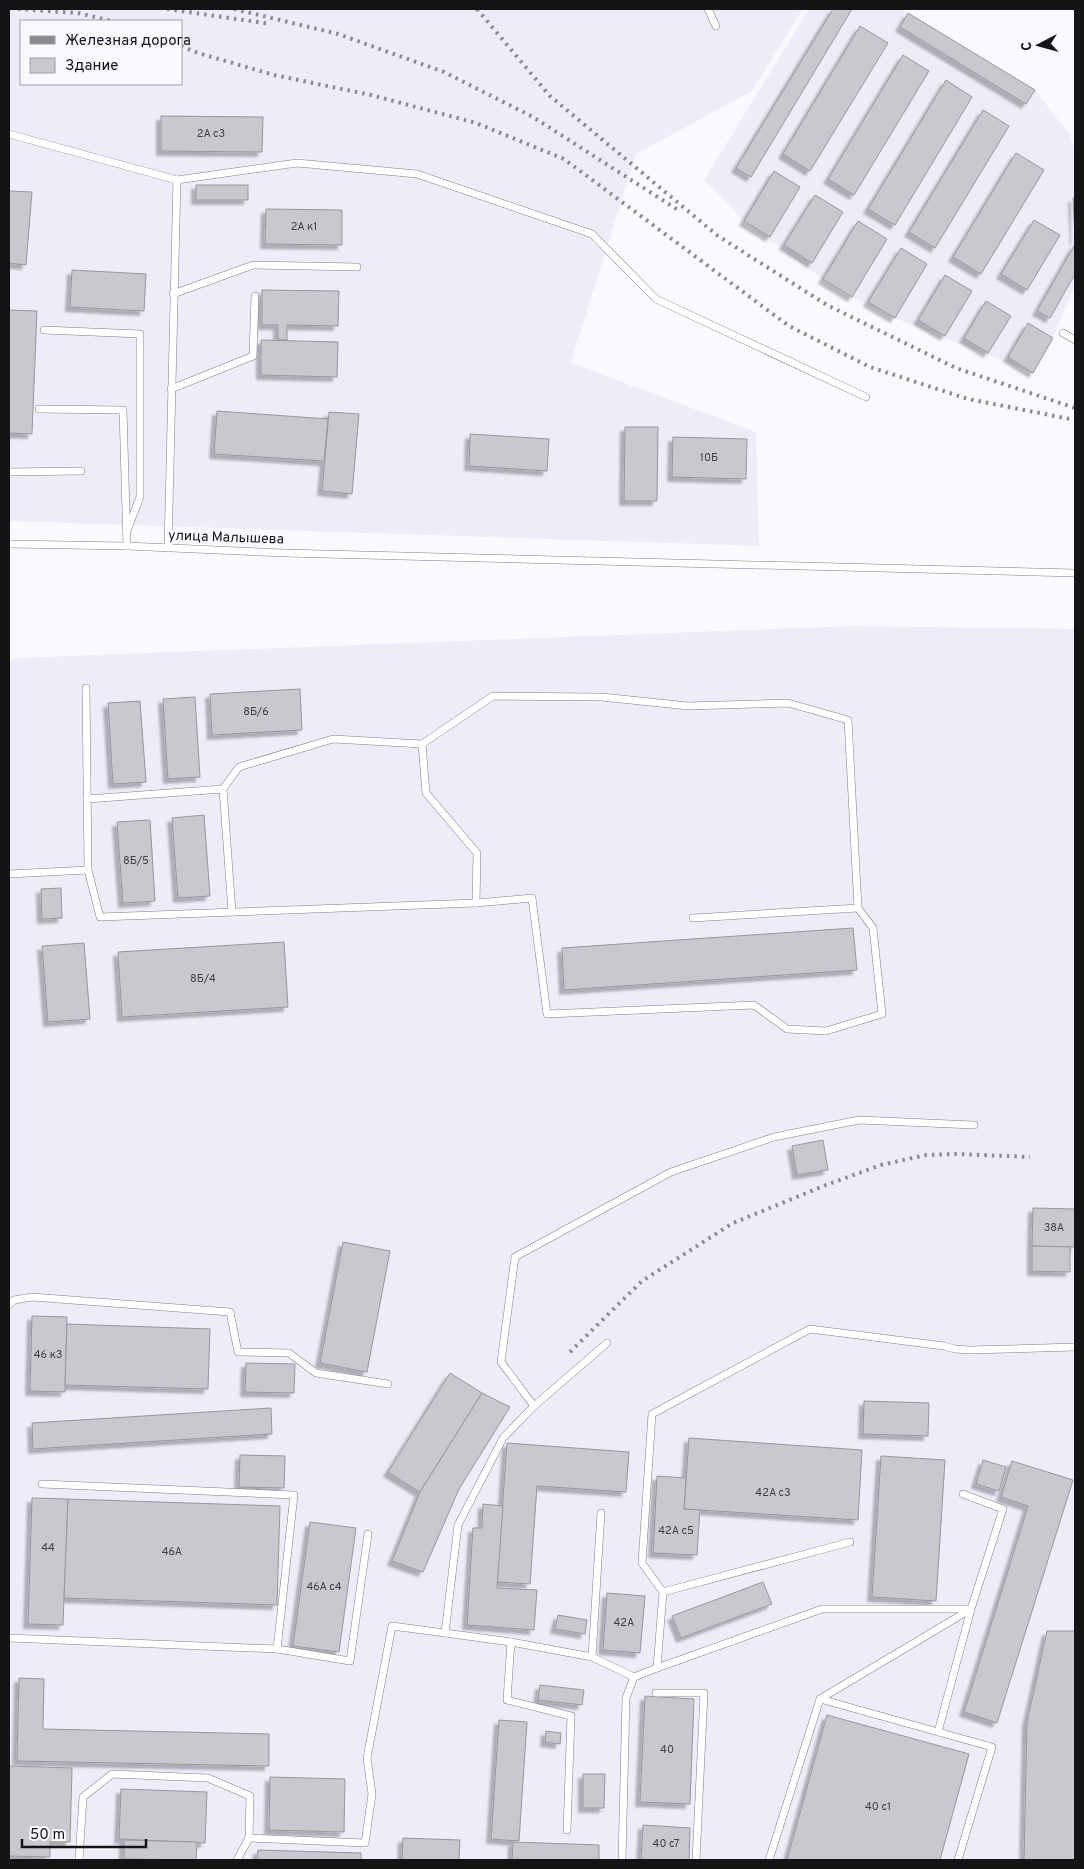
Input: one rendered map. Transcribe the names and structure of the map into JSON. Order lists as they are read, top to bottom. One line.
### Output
{"streets":{"lane":["улица Малышева"]},"house_numbers":["2А с3","2А к1","10Б","8Б/6","8Б/5","8Б/4","38А","46 к3","42А с3","42А с5","44","46А","46А с4","42А","40","40 с1","40 с7"],"legend":["Железная дорога","Здание"],"scale_bar":"50 m","north":"left"}
